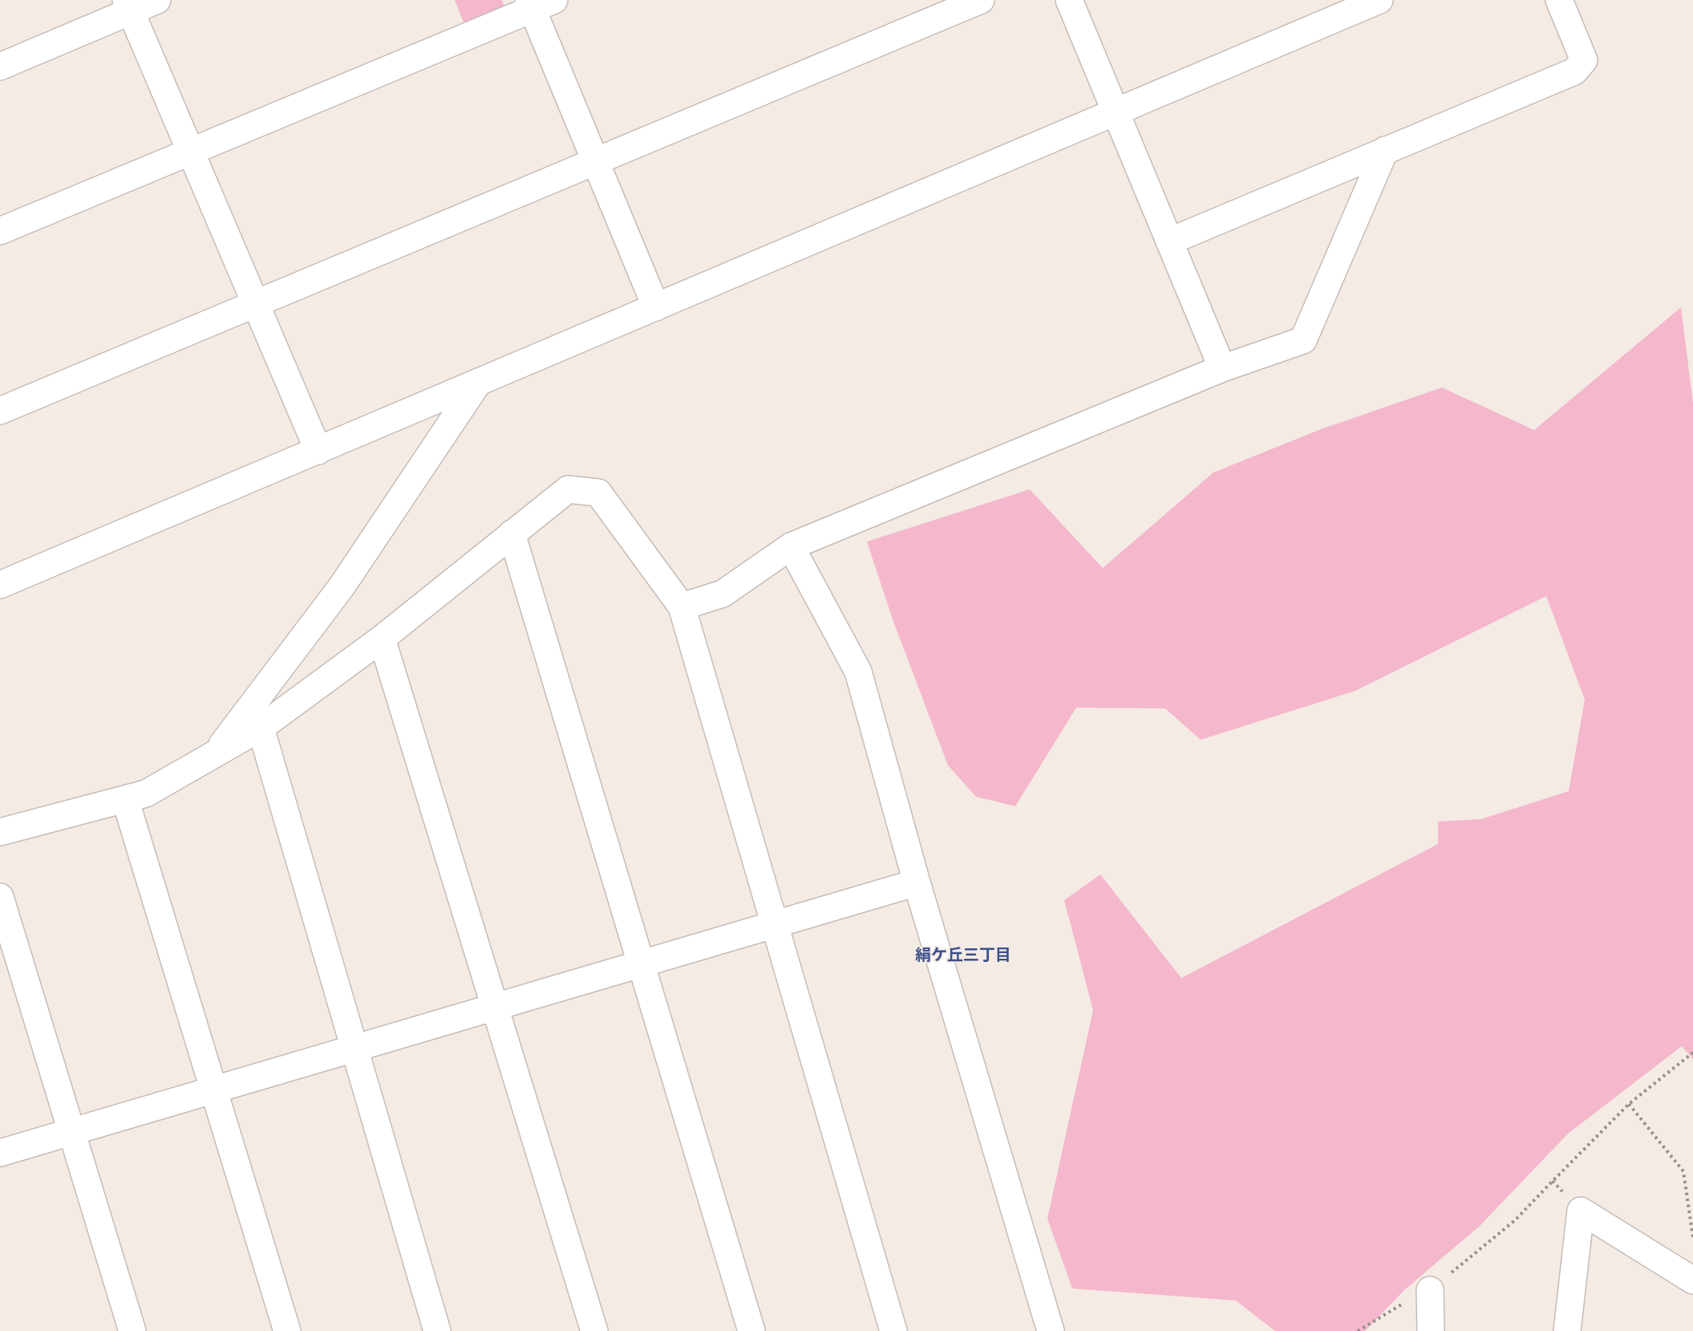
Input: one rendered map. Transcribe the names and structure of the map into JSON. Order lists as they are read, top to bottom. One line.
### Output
{"districts":["絹ケ丘三丁目"]}
